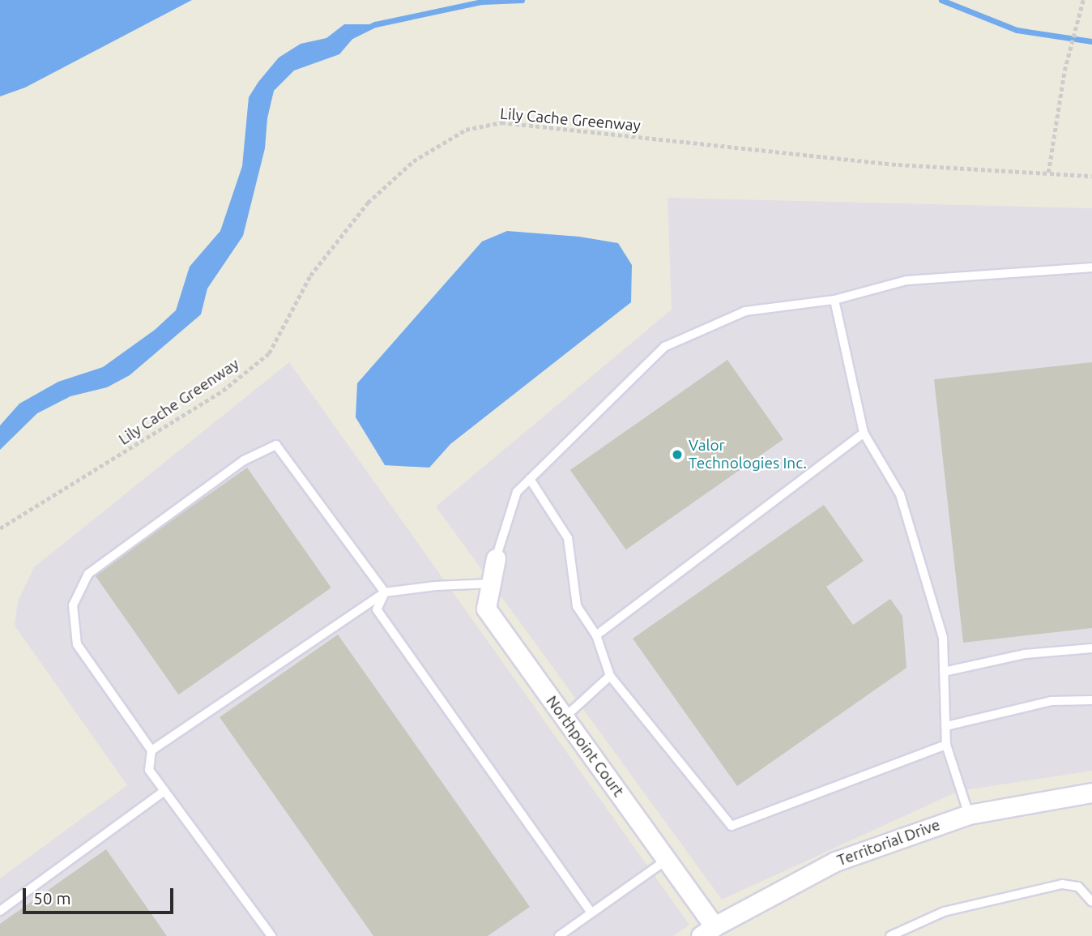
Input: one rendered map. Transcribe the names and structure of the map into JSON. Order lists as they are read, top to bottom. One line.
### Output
{"streets":{"street":["Northpoint Court","Territorial Drive"],"path":["Lily Cache Greenway"]},"crossings":[["Northpoint Court","Territorial Drive"]],"places":["Valor Technologies Inc."],"scale_bar":"50 m"}
